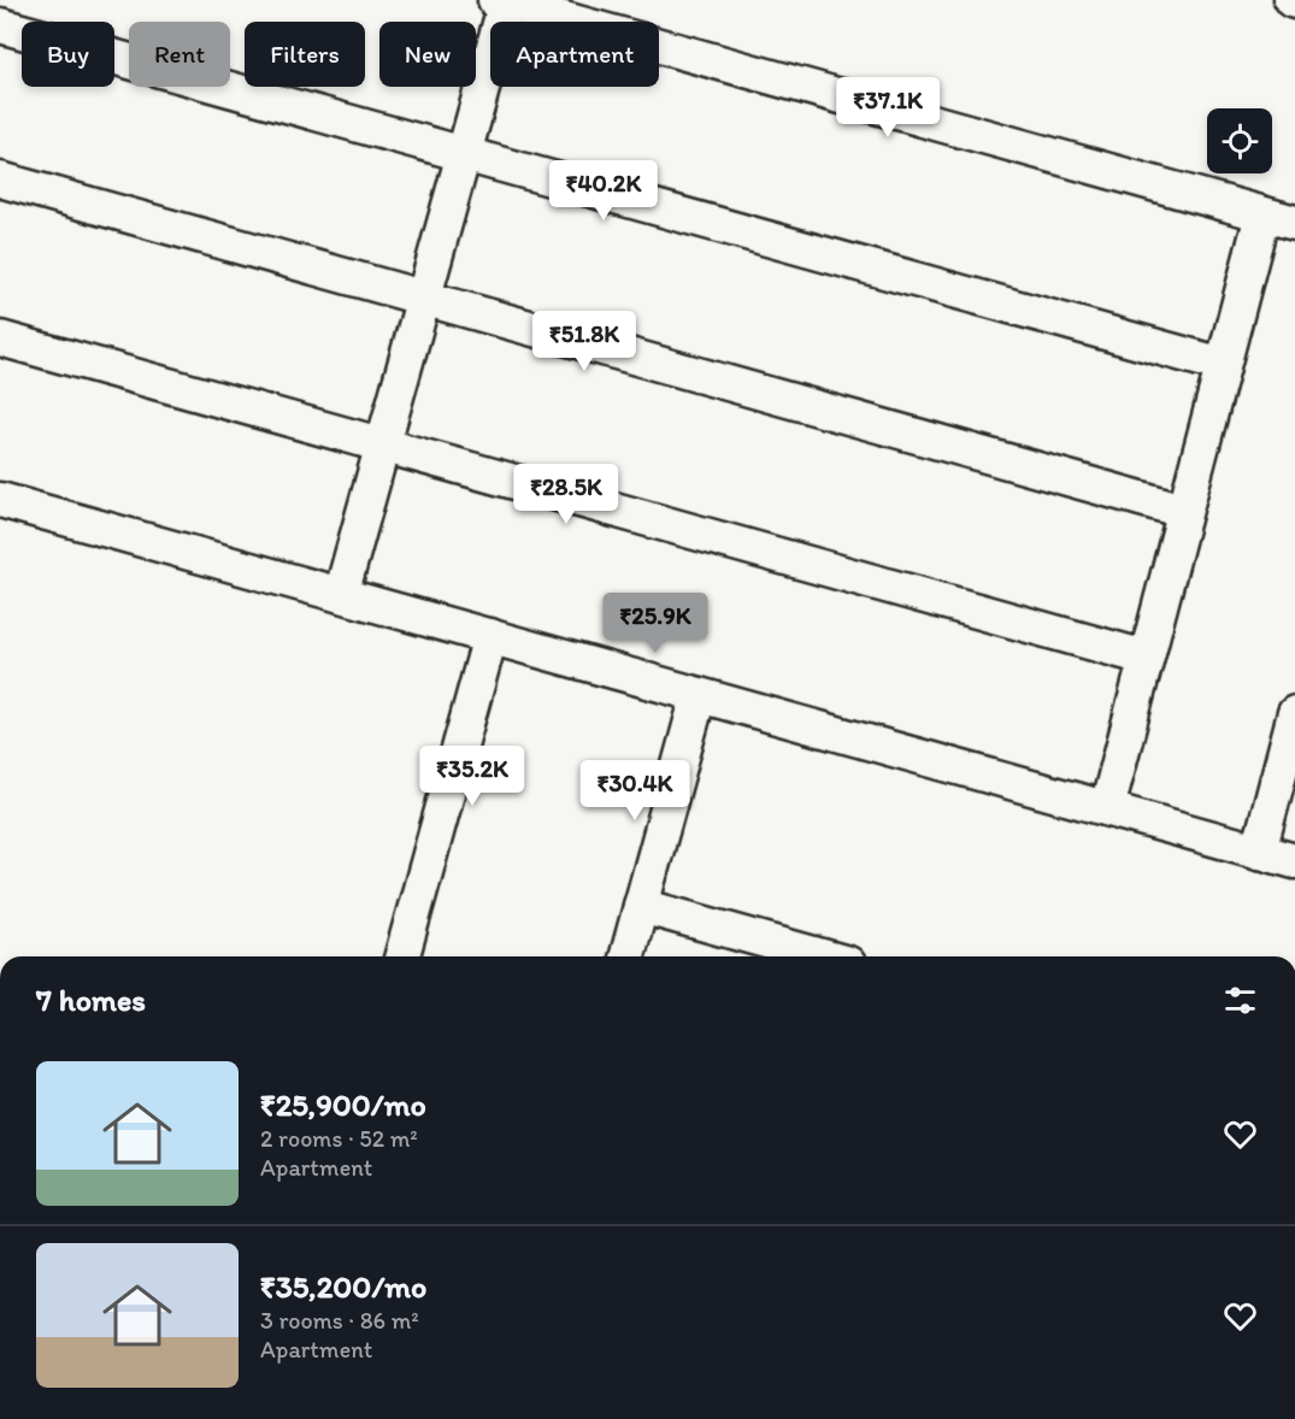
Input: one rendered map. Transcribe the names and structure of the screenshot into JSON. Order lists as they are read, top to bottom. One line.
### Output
{"page":{"chip":["Buy","Rent","Filters","New","Apartment"],"price":["₹37.1K","₹40.2K","₹51.8K","₹28.5K","₹25.9K","₹35.2K","₹30.4K"],"heading":"7 homes","list":[{"name":"₹25,900/mo","note":"2 rooms · 52 m² · Apartment"},{"name":"₹35,200/mo","note":"3 rooms · 86 m² · Apartment"}]}}
